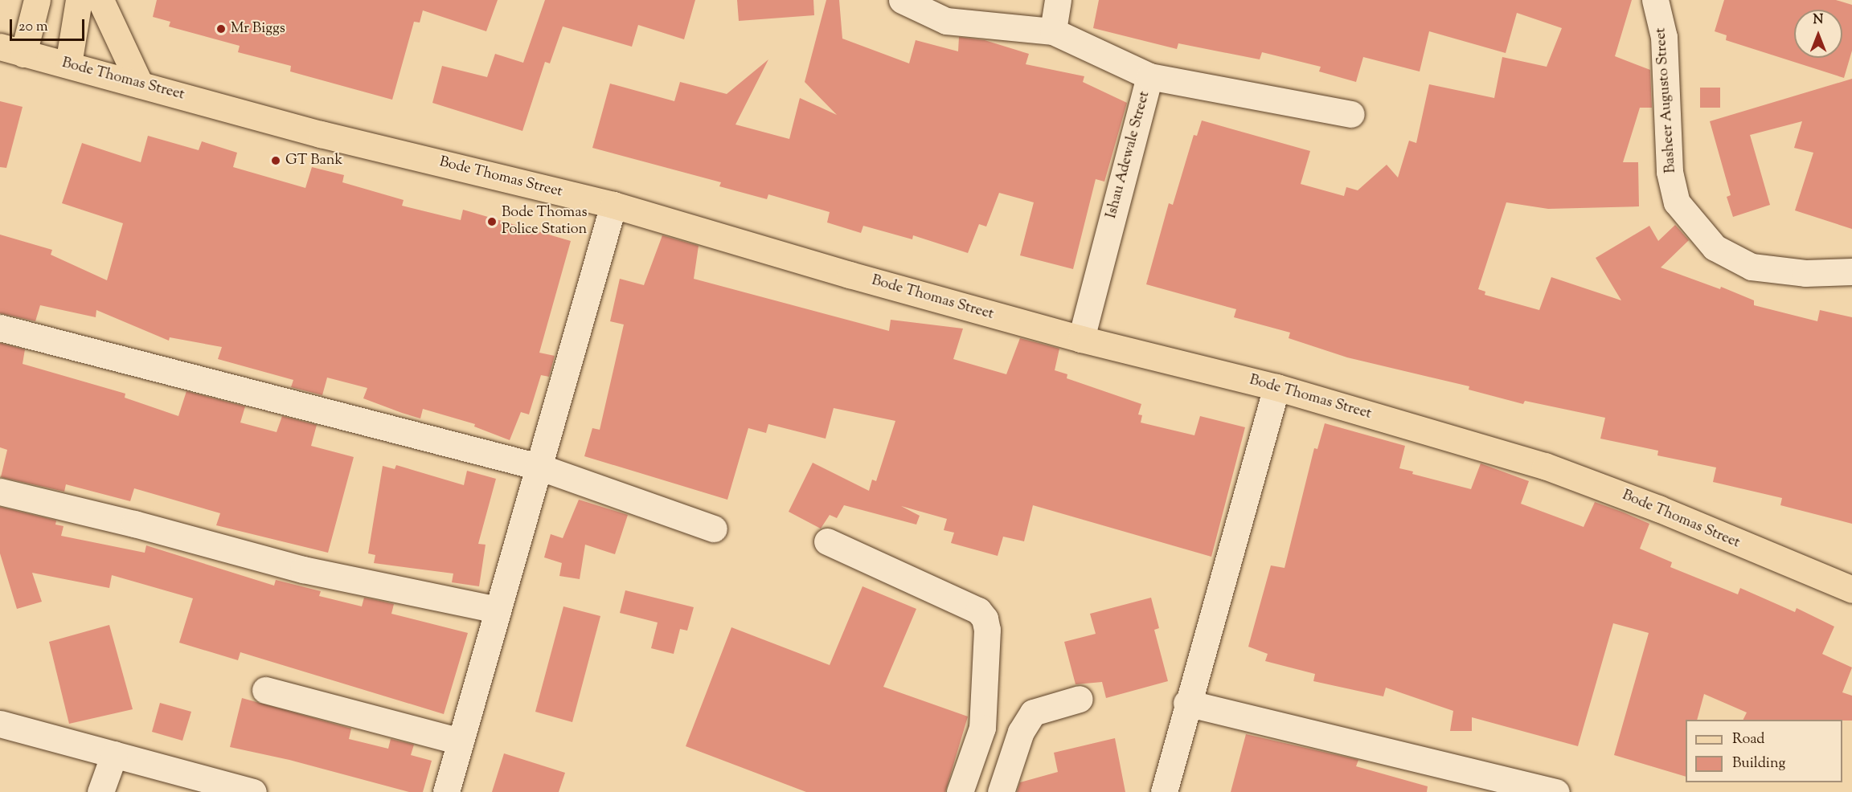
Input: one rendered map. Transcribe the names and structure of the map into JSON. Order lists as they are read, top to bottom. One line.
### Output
{"streets":{"main road":["Bode Thomas Street"],"street":["Basheer Augusto Street","Ishau Adewale Street"]},"crossings":[["Bode Thomas Street","Ishau Adewale Street"]],"places":["Mr Biggs","GT Bank","Bode Thomas Police Station"],"legend":["Road","Building"],"scale_bar":"20 m","north":"top"}
